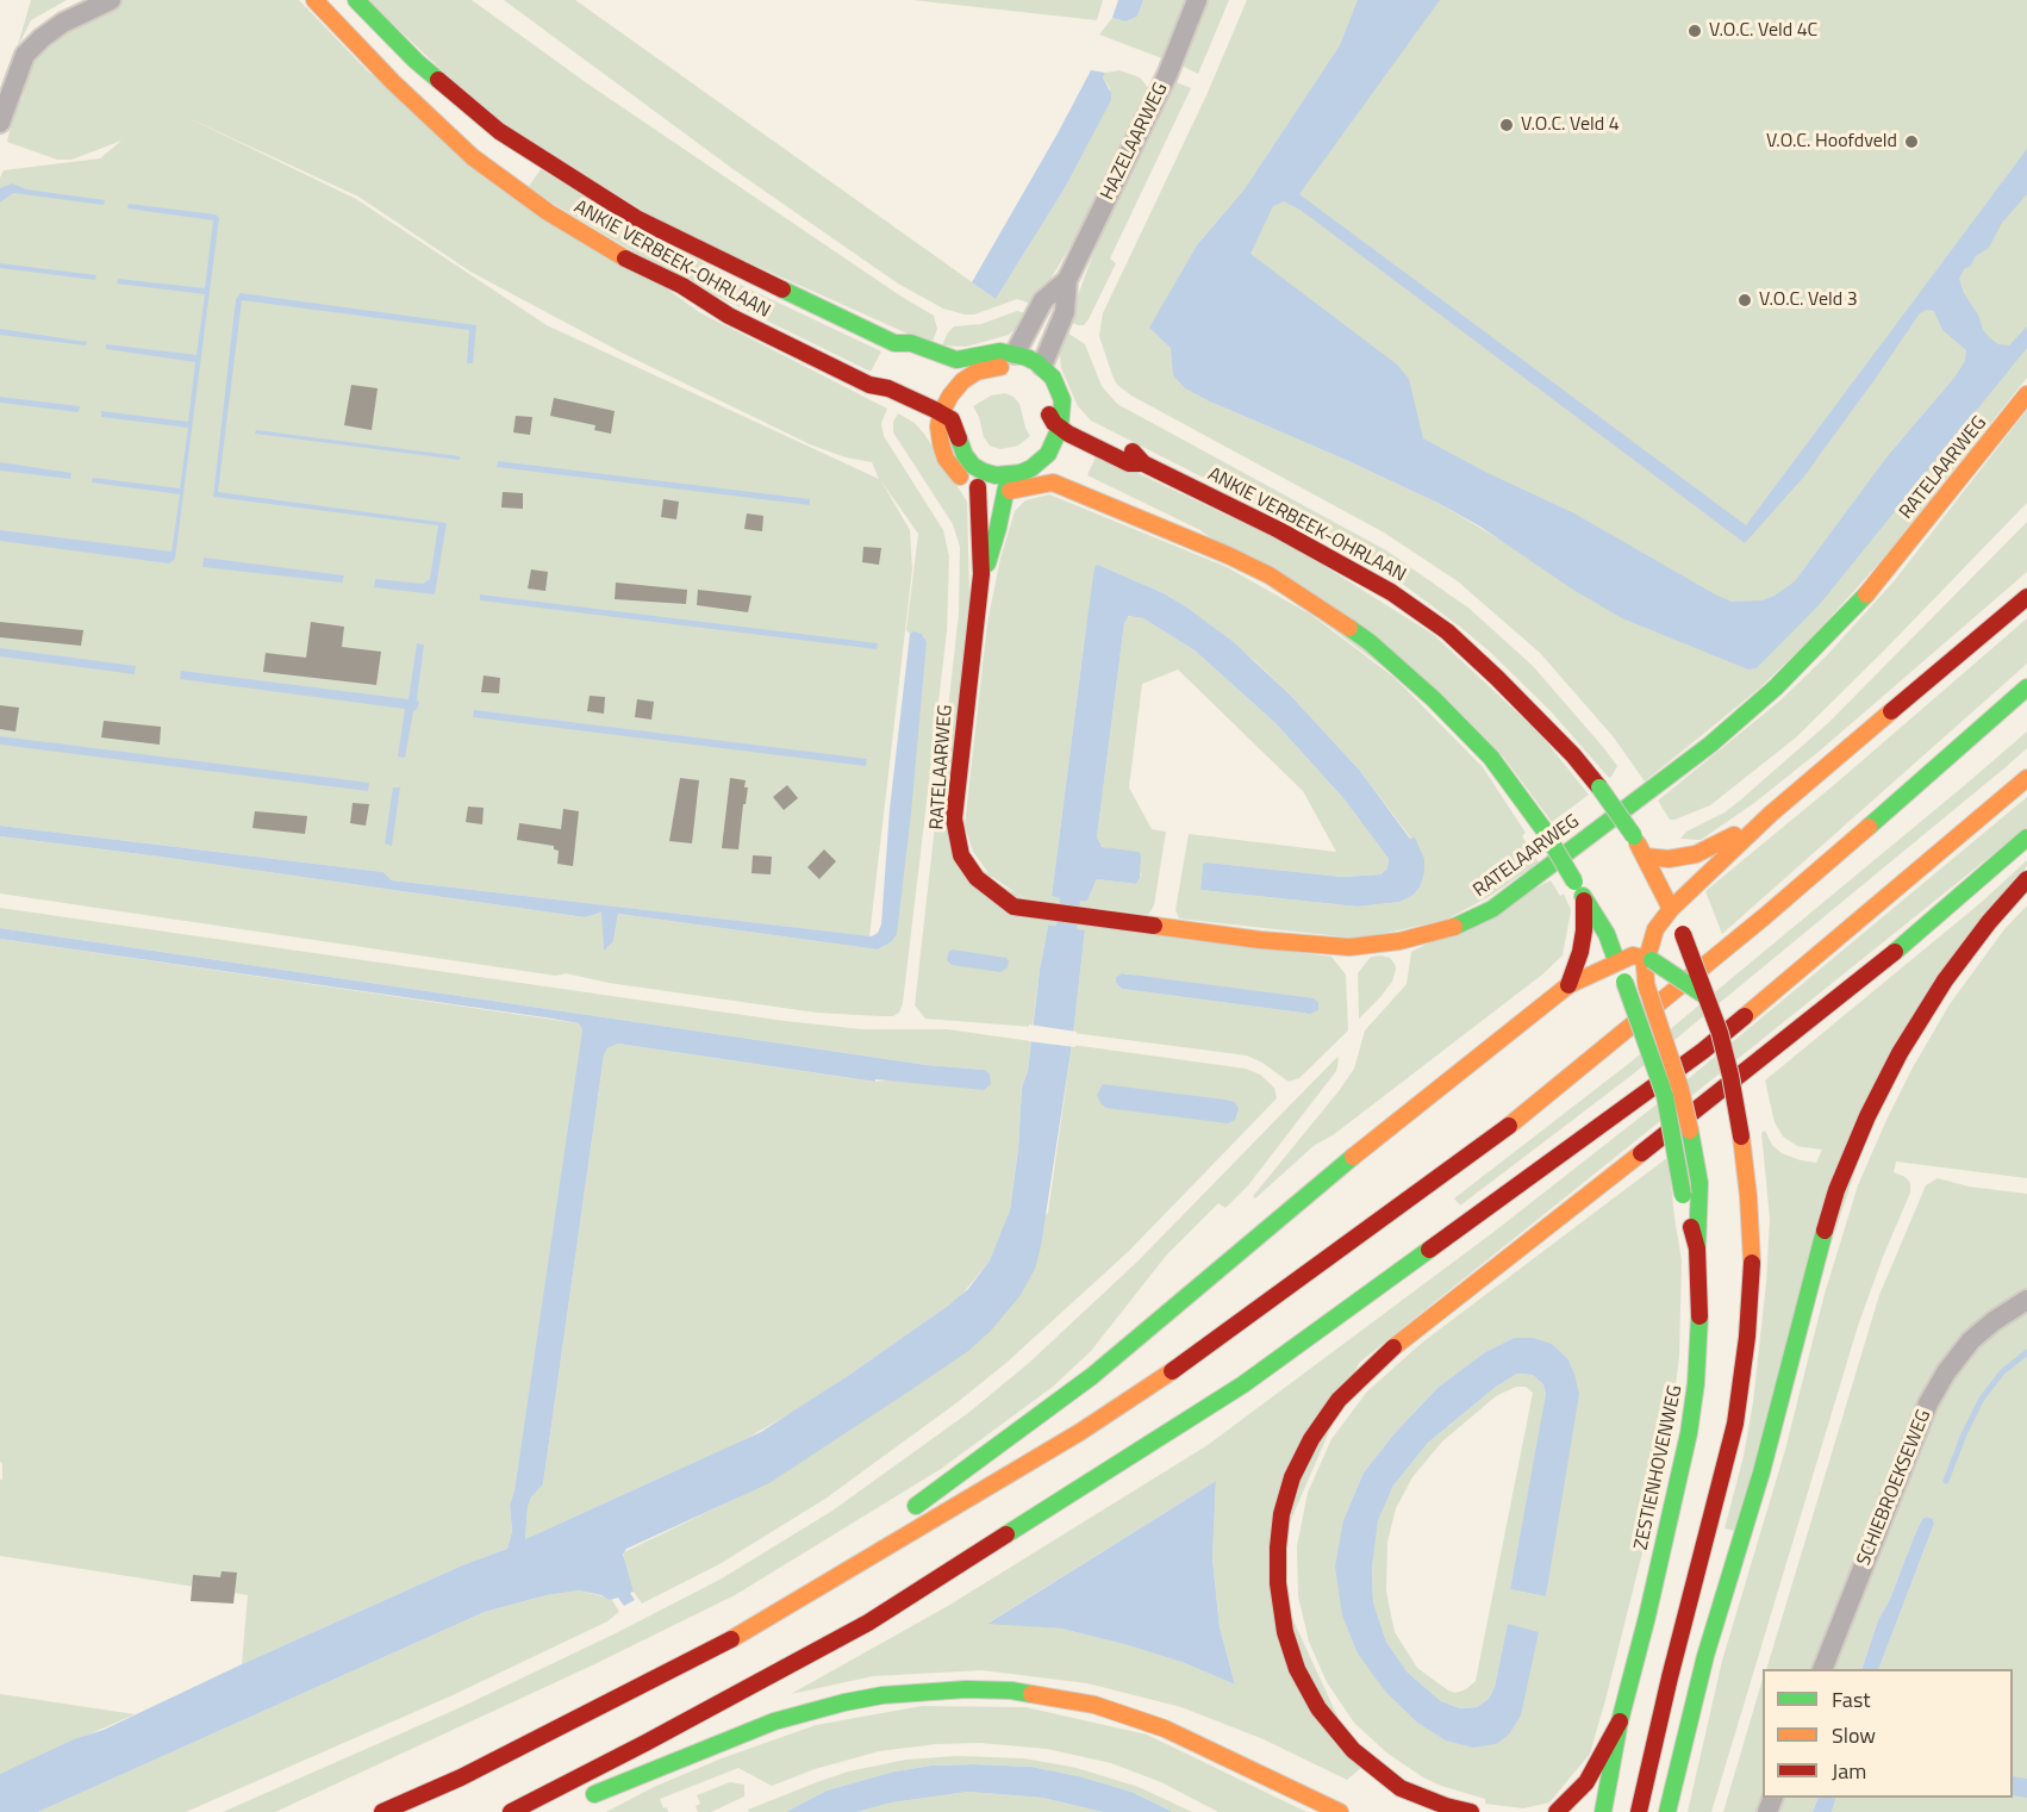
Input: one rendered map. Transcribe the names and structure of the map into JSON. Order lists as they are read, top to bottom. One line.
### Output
{"streets":{"main road":["ANKIE VERBEEK-OHRLAAN","RATELAARWEG","ZESTIENHOVENWEG"],"street":["HAZELAARWEG","SCHIEBROEKSEWEG"]},"crossings":[["HAZELAARWEG","ANKIE VERBEEK-OHRLAAN"]],"places":["V.O.C. Veld 4C","V.O.C. Veld 4","V.O.C. Hoofdveld","V.O.C. Veld 3"],"legend":["Fast","Slow","Jam"]}
